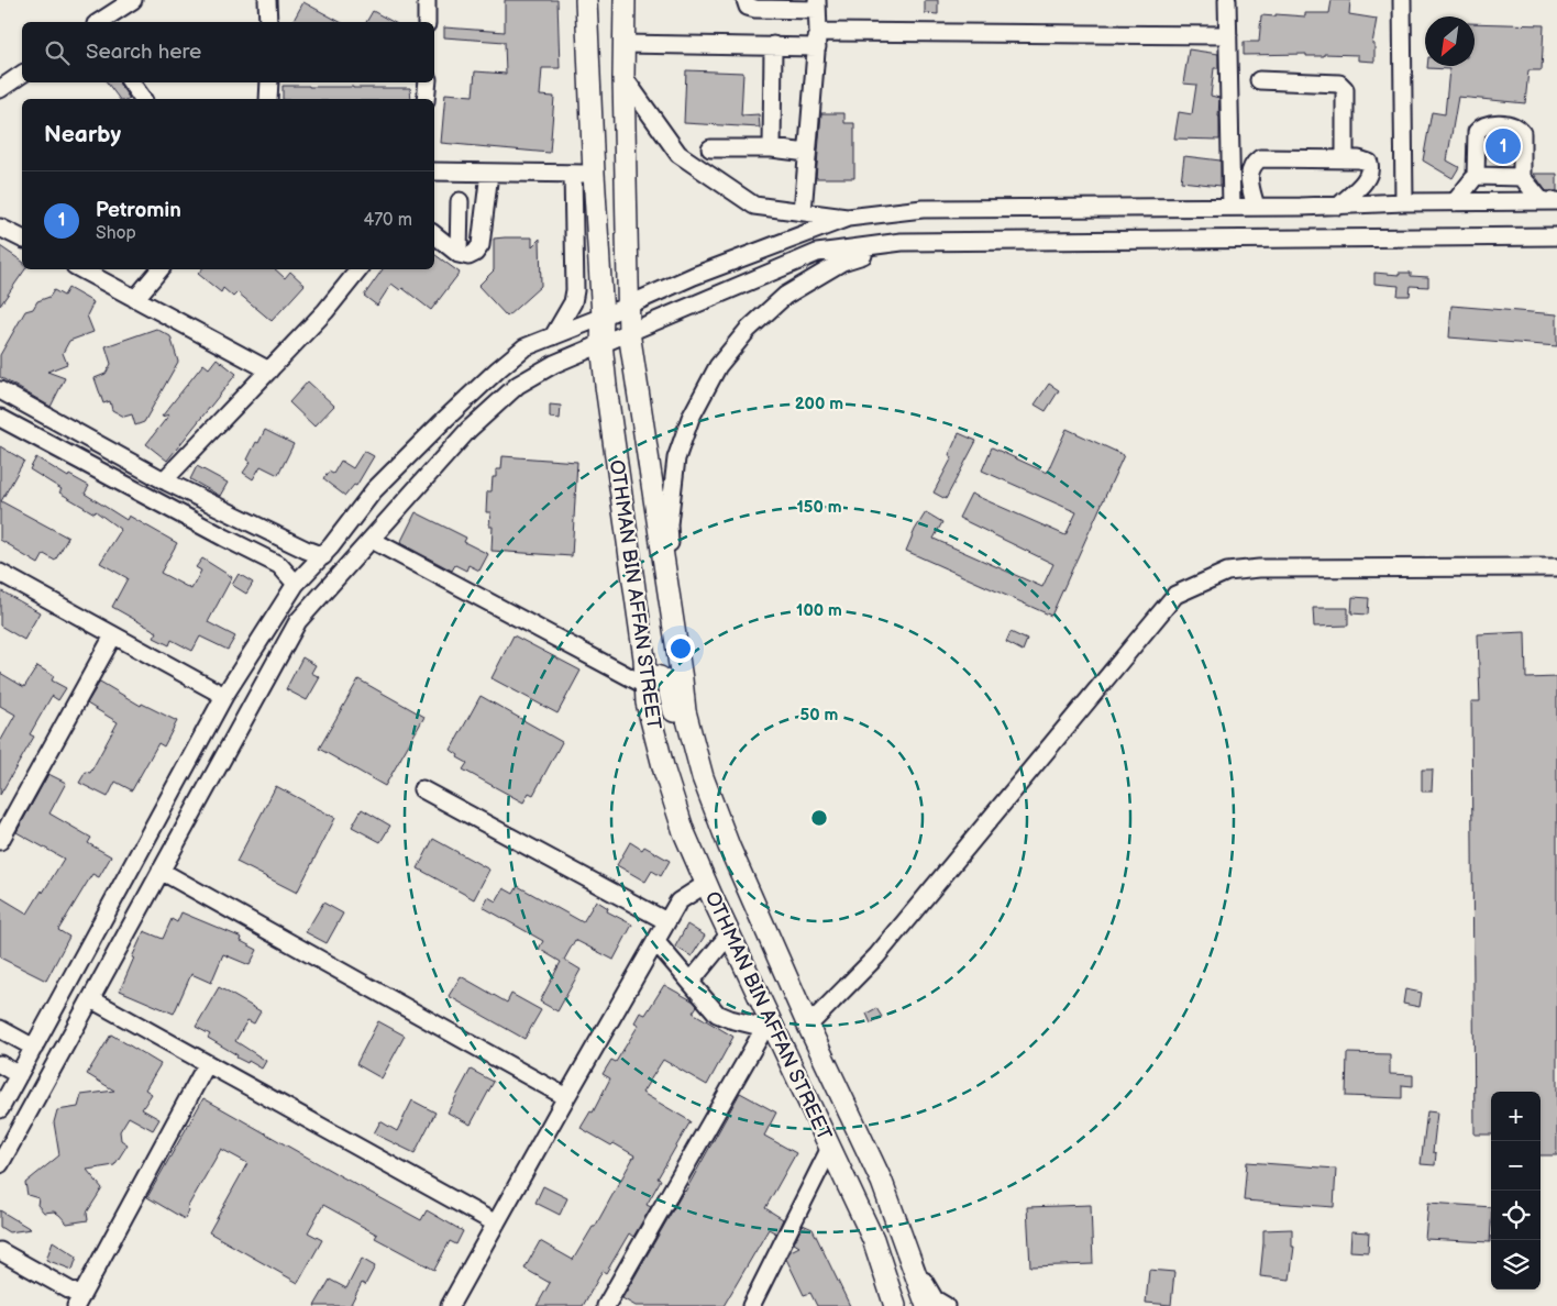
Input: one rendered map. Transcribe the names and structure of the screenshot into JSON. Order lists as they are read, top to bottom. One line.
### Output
{"streets":{"main road":["OTHMAN BIN AFFAN STREET"]},"north":"bottom left","page":{"search":"Search here","heading":"Nearby","pins":"1","list":[{"mark":"1","name":"Petromin","note":"Shop","value":"470 m"}],"map_buttons":["+","−"]},"rings":["200 m","150 m","100 m","50 m"]}
